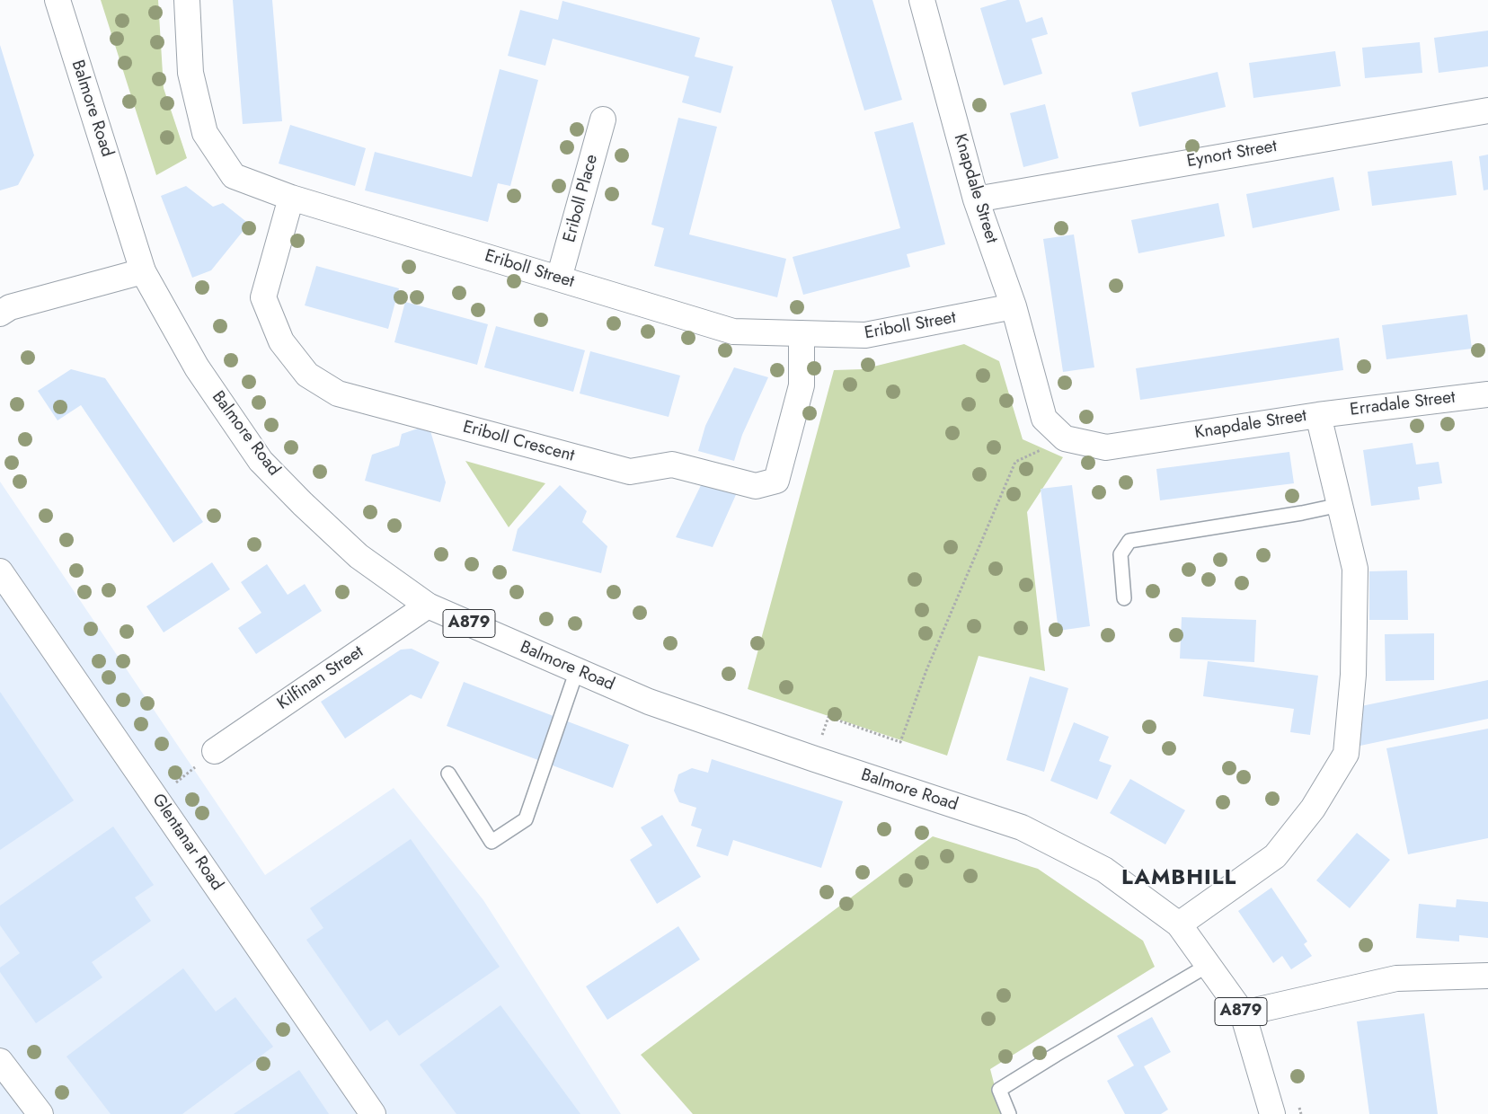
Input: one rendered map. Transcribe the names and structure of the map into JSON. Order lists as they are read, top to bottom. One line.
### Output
{"streets":{"street":["Balmore Road","Eynort Street","Knapdale Street","Eriboll Place","Eriboll Street","Erradale Street","Eriboll Crescent","A879","Kilfinan Street","Glentanar Road"]},"crossings":[["Balmore Road","Knapdale Street"],["Balmore Road","Kilfinan Street"],["Eynort Street","Knapdale Street"],["Knapdale Street","Eriboll Street"],["Knapdale Street","Erradale Street"],["Eriboll Place","Eriboll Street"],["Eriboll Street","Eriboll Crescent"]],"districts":["LAMBHILL"]}
